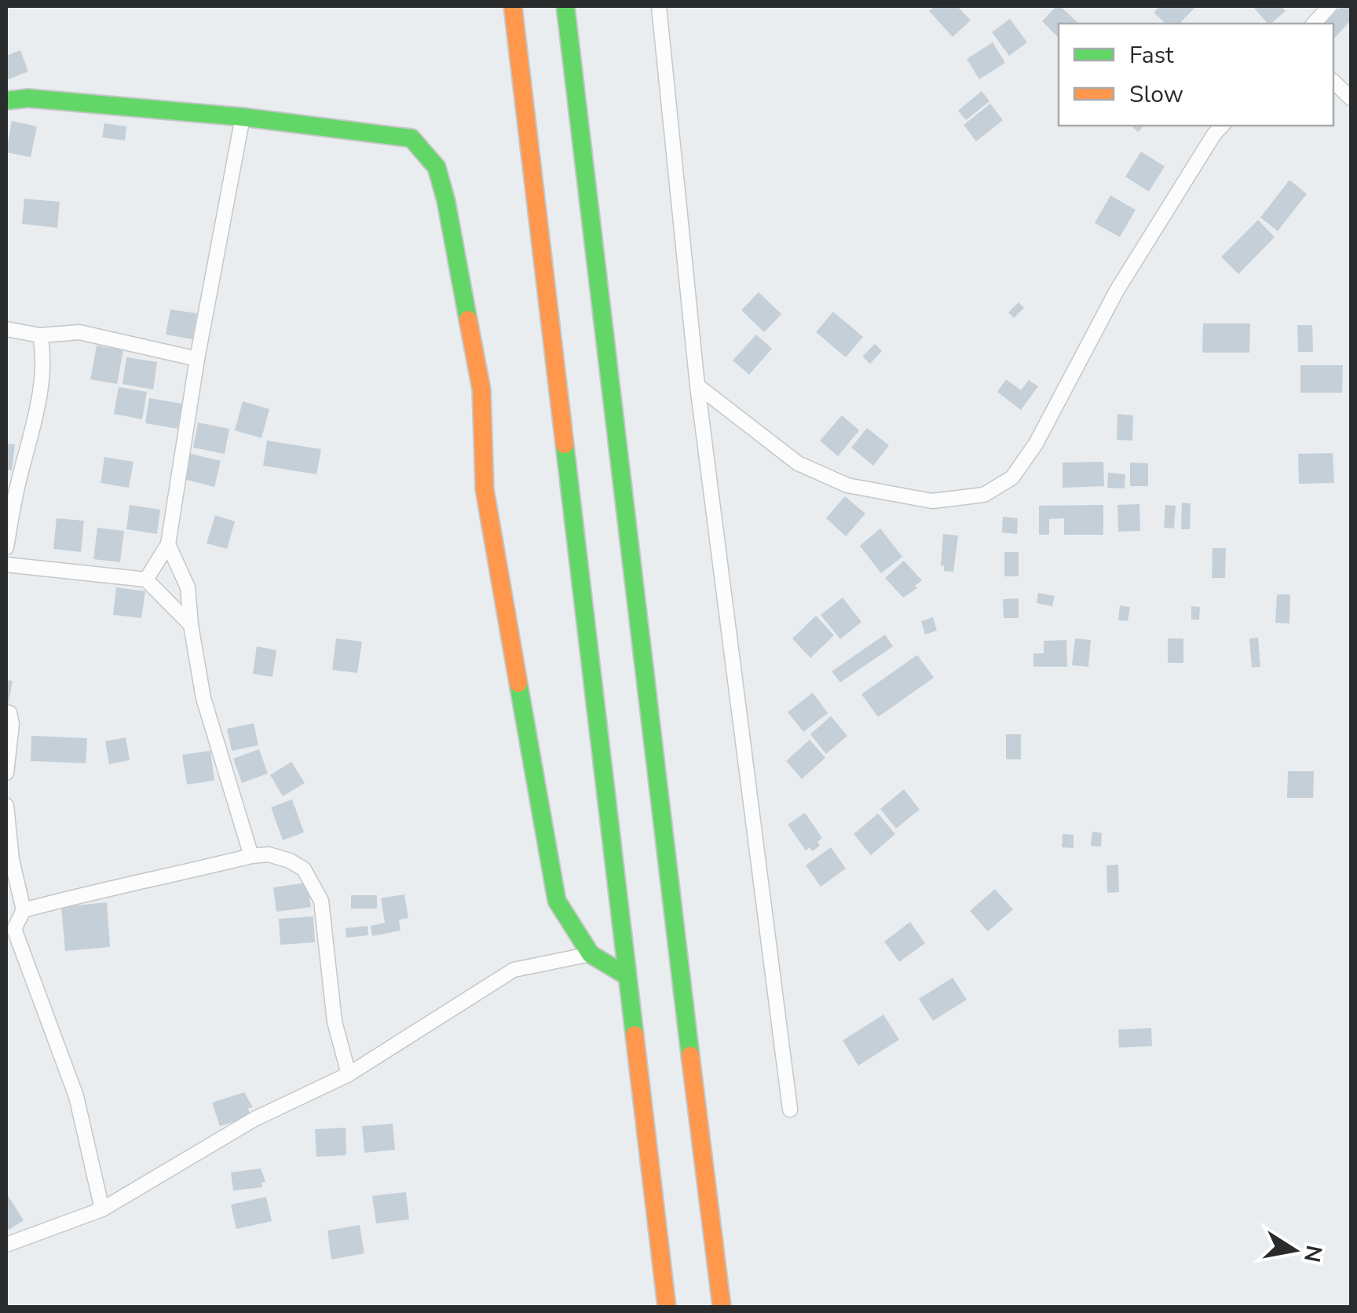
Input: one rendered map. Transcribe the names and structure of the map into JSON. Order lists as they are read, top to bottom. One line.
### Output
{"legend":["Fast","Slow"],"north":"right"}
